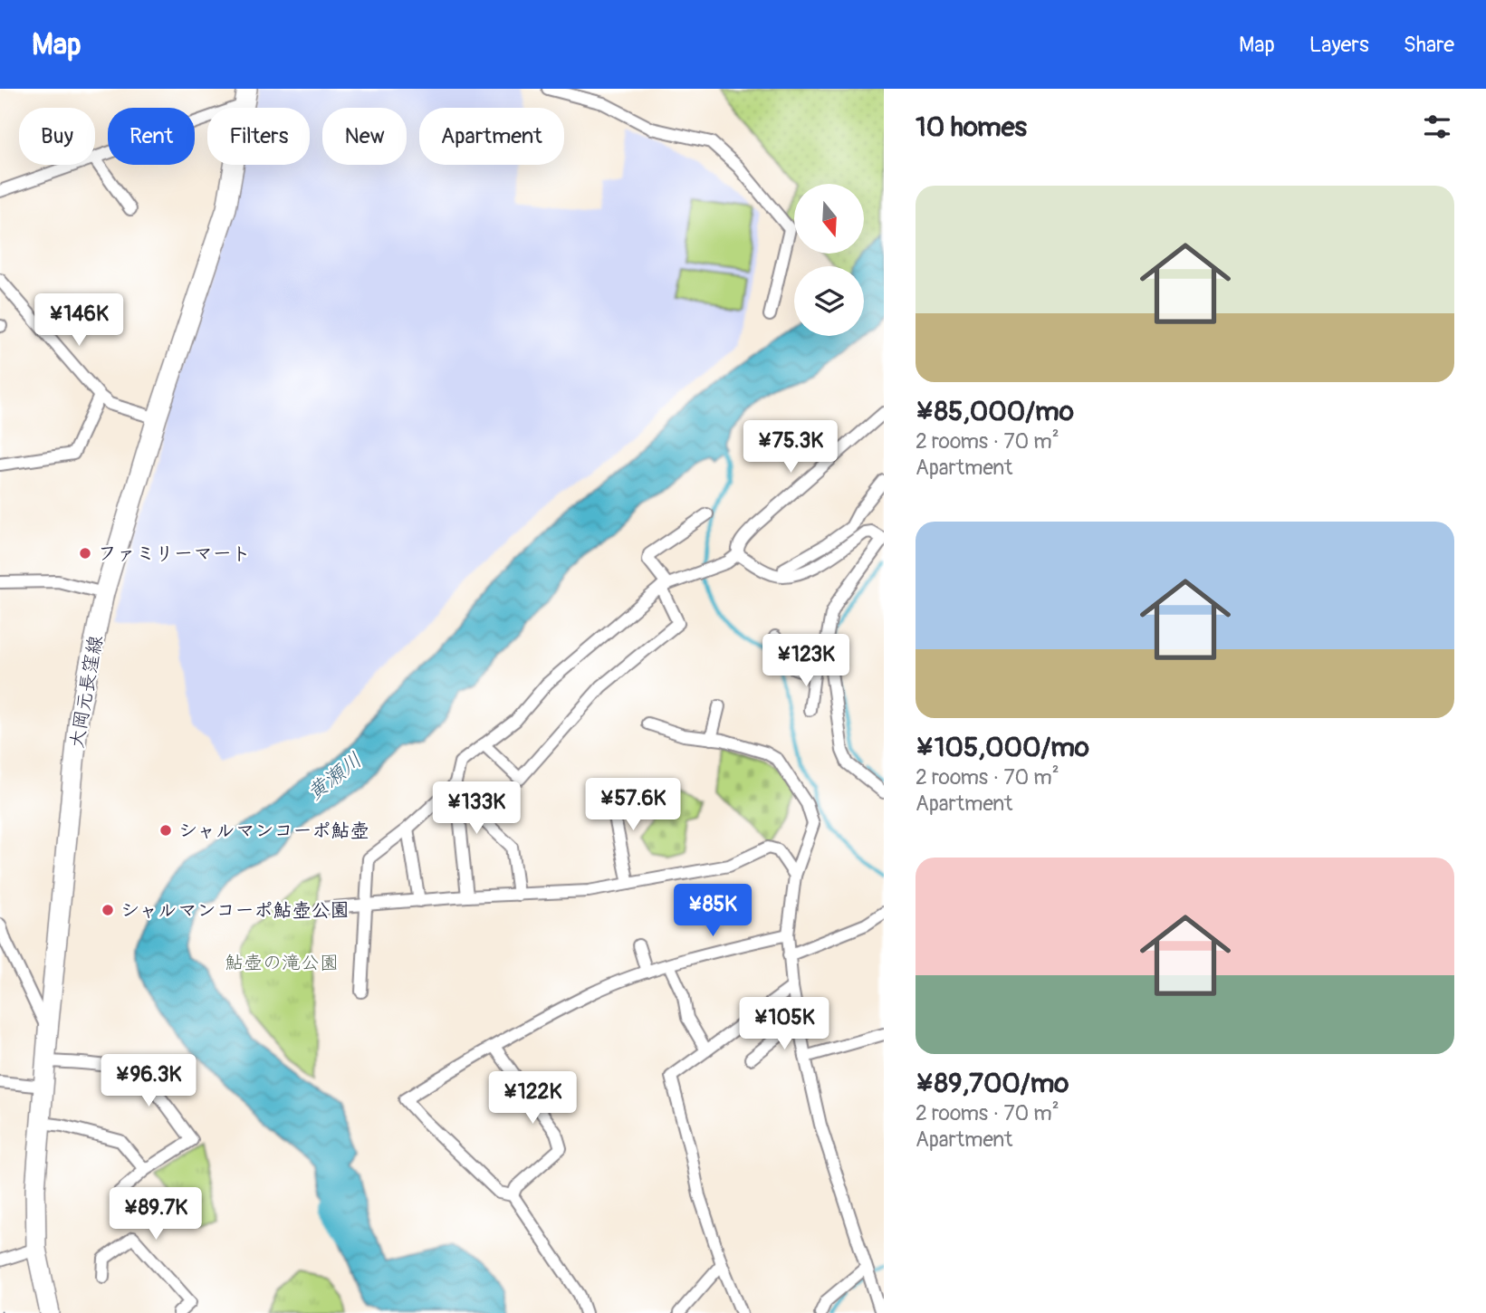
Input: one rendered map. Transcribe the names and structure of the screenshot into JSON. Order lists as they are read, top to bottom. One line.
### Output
{"streets":{"main road":["大岡元長窪線"]},"water":["黄瀬川"],"parks":["鮎壺の滝公園"],"places":["ファミリーマート","シャルマンコーポ鮎壺","シャルマンコーポ鮎壺公園"],"north":"bottom","page":{"header":"Map","nav":["Map","Layers","Share"],"heading":"10 homes","chip":["Buy","Rent","Filters","New","Apartment"],"list":[{"name":"¥85,000/mo","note":"2 rooms · 70 m² · Apartment"},{"name":"¥105,000/mo","note":"2 rooms · 70 m² · Apartment"},{"name":"¥89,700/mo","note":"2 rooms · 70 m² · Apartment"}],"price":["¥146K","¥75.3K","¥123K","¥57.6K","¥133K","¥85K","¥105K","¥96.3K","¥122K","¥89.7K"]}}
